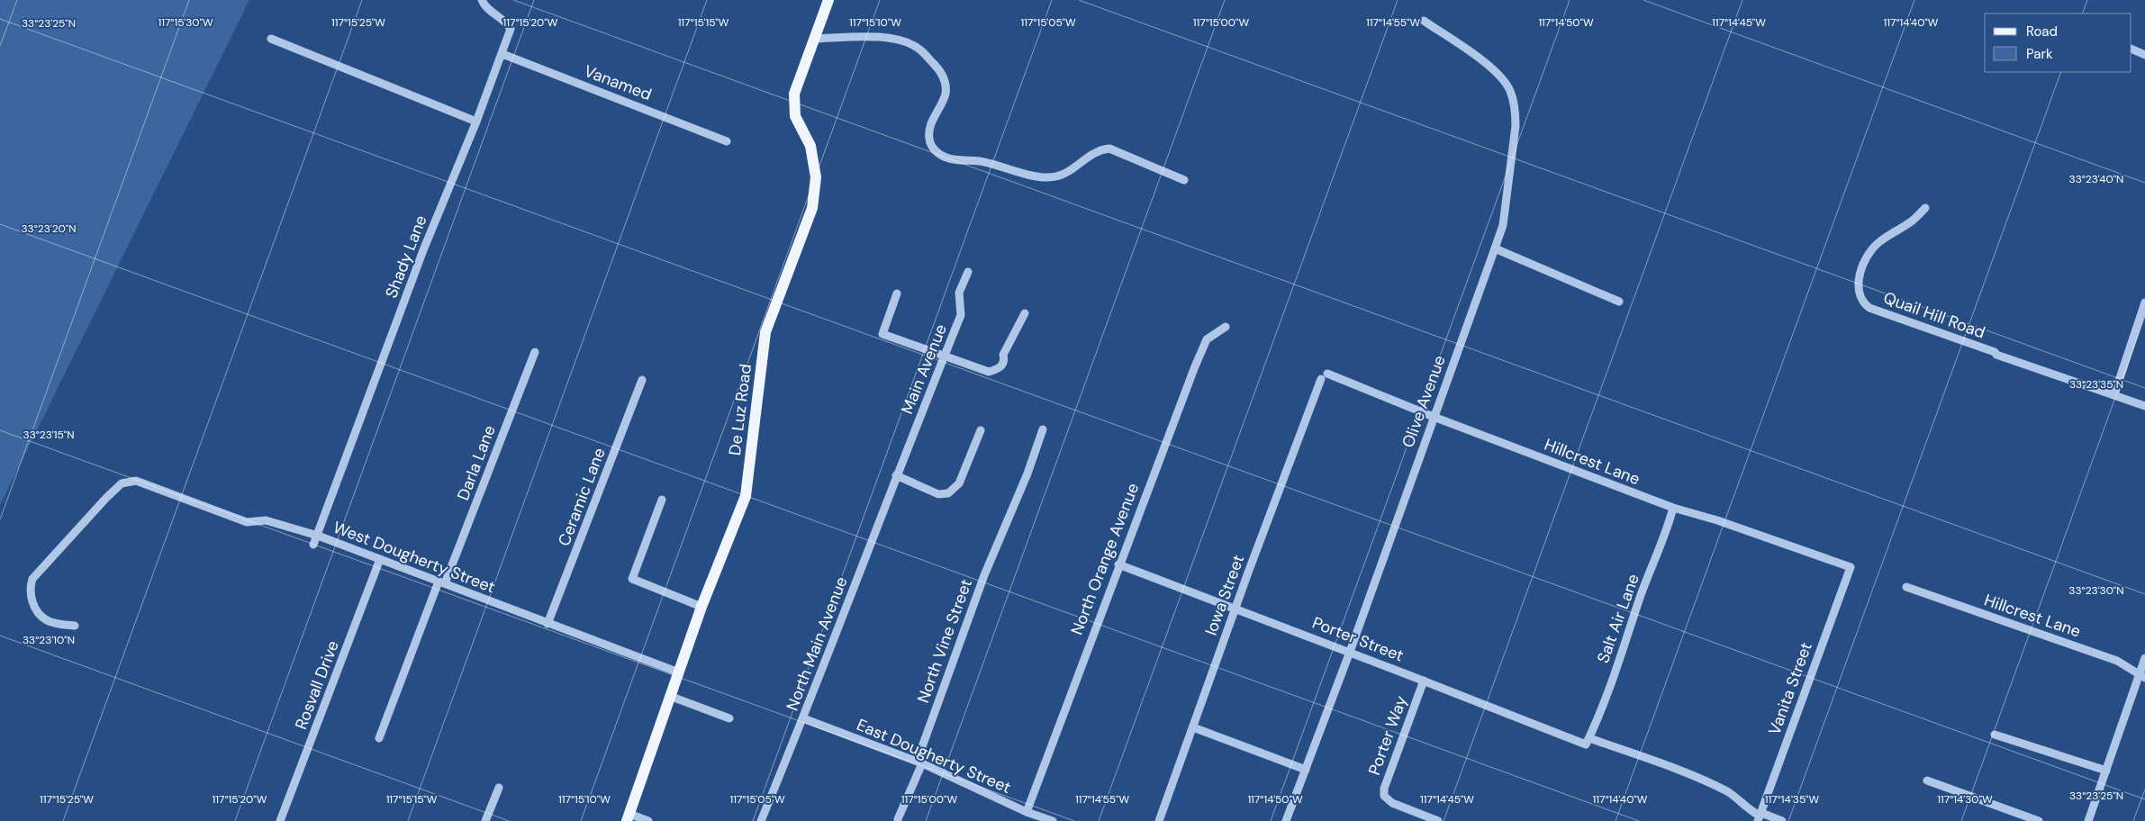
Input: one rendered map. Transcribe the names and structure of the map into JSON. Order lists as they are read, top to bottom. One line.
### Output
{"streets":{"main road":["De Luz Road"],"street":["Vanamed","Shady Lane","Quail Hill Road","Main Avenue","Olive Avenue","Hillcrest Lane","Darla Lane","Ceramic Lane","West Dougherty Street","North Orange Avenue","Iowa Street","Salt Air Lane","Porter Street","North Vine Street","North Main Avenue","Rosvall Drive","Vanita Street","Porter Way","East Dougherty Street"]},"crossings":[["Vanamed","Shady Lane"],["Shady Lane","West Dougherty Street"],["Main Avenue","North Main Avenue"],["Olive Avenue","Hillcrest Lane"],["Olive Avenue","Porter Street"],["De Luz Road","West Dougherty Street"],["Hillcrest Lane","Iowa Street"],["Hillcrest Lane","Salt Air Lane"],["Hillcrest Lane","Vanita Street"],["Darla Lane","West Dougherty Street"],["Ceramic Lane","West Dougherty Street"],["West Dougherty Street","Rosvall Drive"],["North Orange Avenue","Porter Street"],["North Orange Avenue","East Dougherty Street"],["Iowa Street","Porter Street"],["Salt Air Lane","Porter Street"],["Porter Street","Vanita Street"],["Porter Street","Porter Way"],["North Vine Street","East Dougherty Street"],["North Main Avenue","East Dougherty Street"]],"legend":["Road","Park"],"coordinates":["117°15'30\"W","117°15'25\"W","117°15'20\"W","117°15'15\"W","117°15'10\"W","117°15'05\"W","117°15'00\"W","117°14'55\"W","117°14'50\"W","117°14'45\"W","117°14'40\"W","33°23'25\"N","33°23'40\"N","33°23'20\"N","33°23'35\"N","33°23'15\"N","33°23'30\"N","33°23'10\"N","117°14'35\"W","117°14'30\"W"]}
